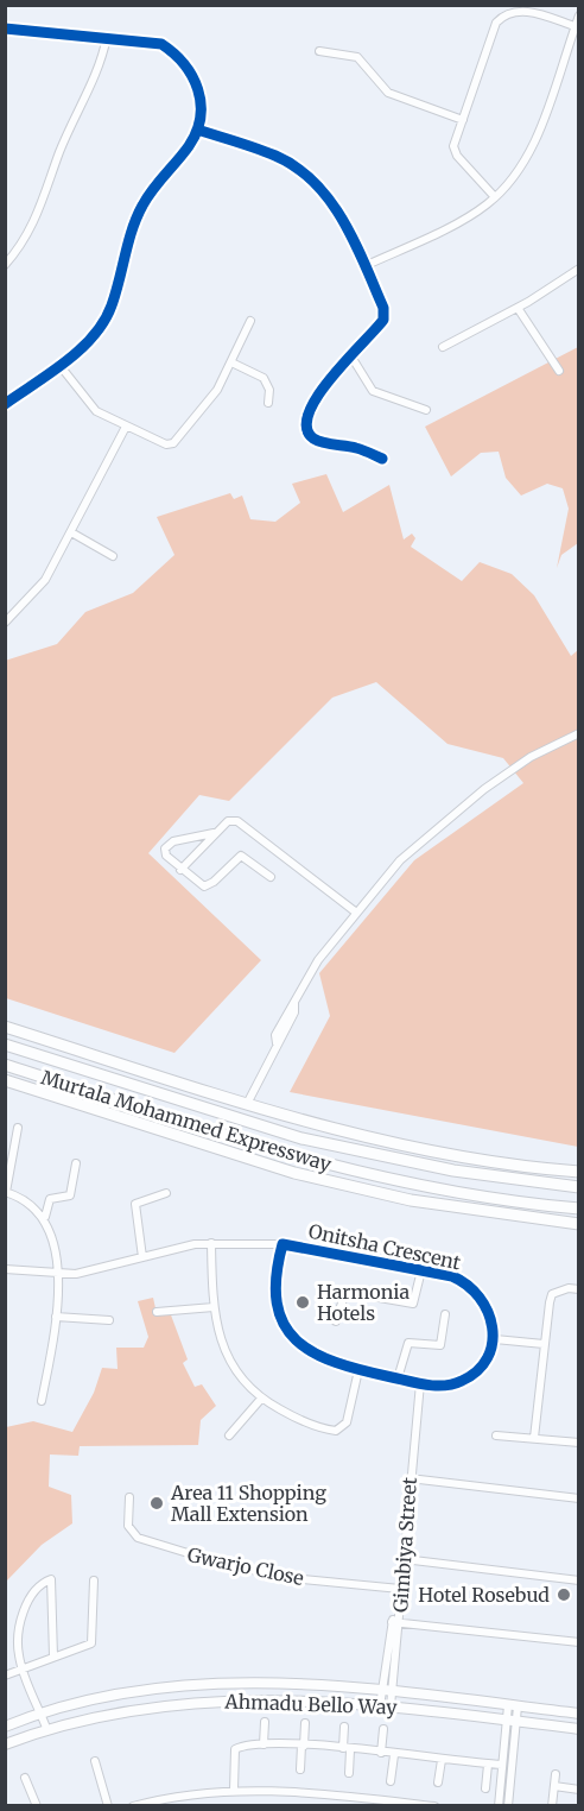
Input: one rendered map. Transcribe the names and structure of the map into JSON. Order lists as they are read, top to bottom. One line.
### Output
{"streets":{"highway":["Murtala Mohammed Expressway"],"main road":["Ahmadu Bello Way"],"street":["Onitsha Crescent","Gimbiya Street","Gwarjo Close"]},"crossings":[["Onitsha Crescent","Gimbiya Street"],["Gimbiya Street","Gwarjo Close"],["Gimbiya Street","Ahmadu Bello Way"]],"places":["Harmonia Hotels","Area 11 Shopping Mall Extension","Hotel Rosebud"]}
